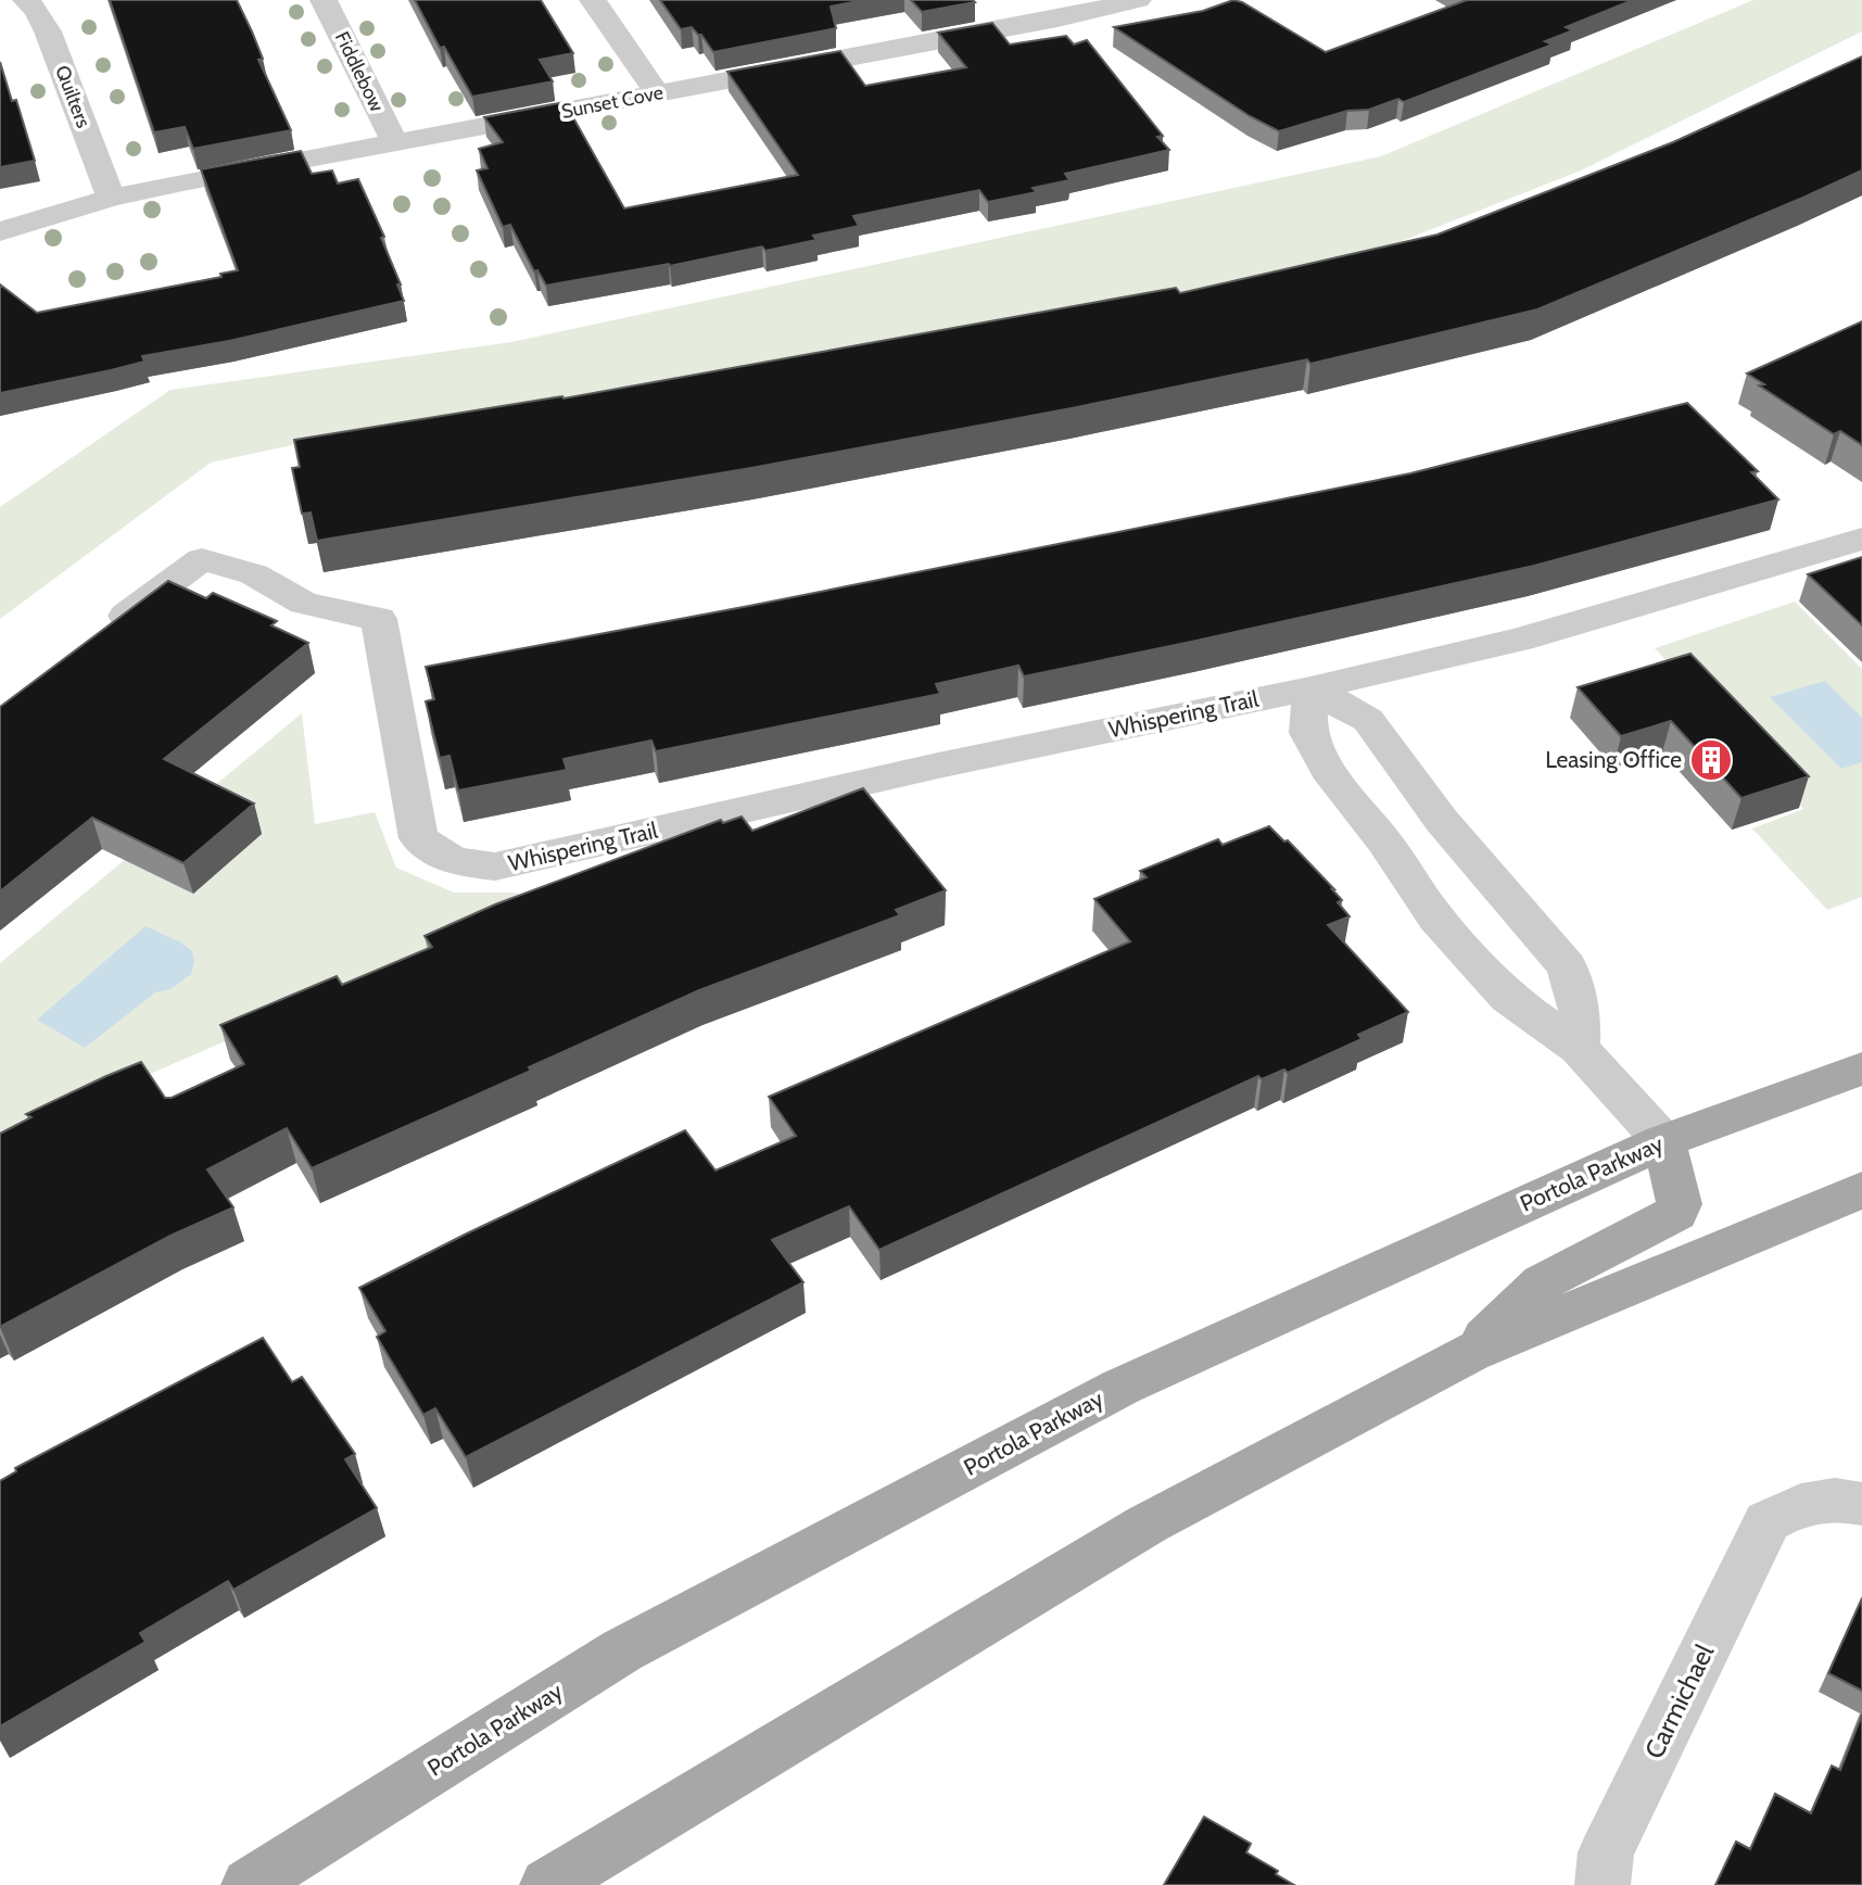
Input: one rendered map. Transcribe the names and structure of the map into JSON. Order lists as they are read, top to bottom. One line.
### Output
{"streets":{"main road":["Portola Parkway"],"street":["Fiddlebow","Quilters","Sunset Cove","Whispering Trail","Carmichael"]},"crossings":[["Fiddlebow","Sunset Cove"],["Quilters","Sunset Cove"]],"places":{"building":["Leasing Office"]}}
